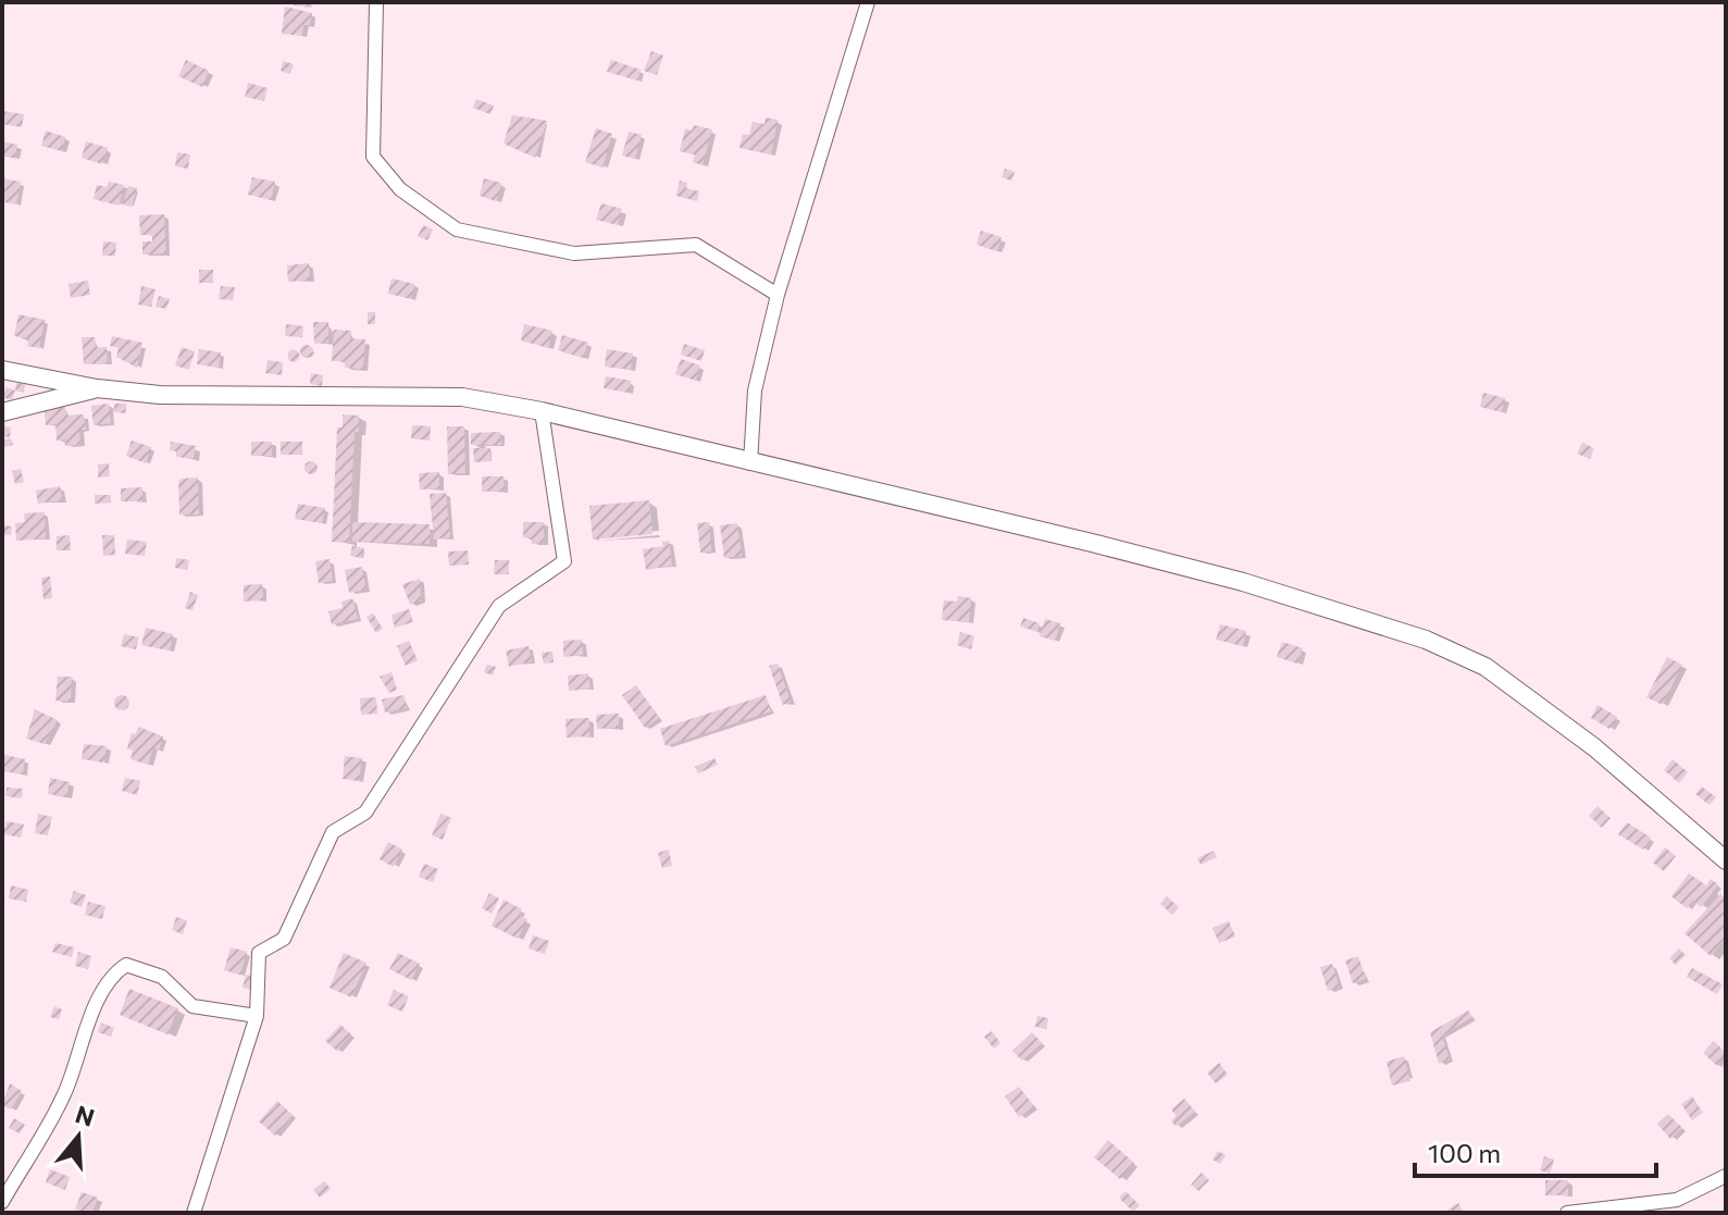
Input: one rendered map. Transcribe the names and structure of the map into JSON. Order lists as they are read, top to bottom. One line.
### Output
{"scale_bar":"100 m","north":"top"}
